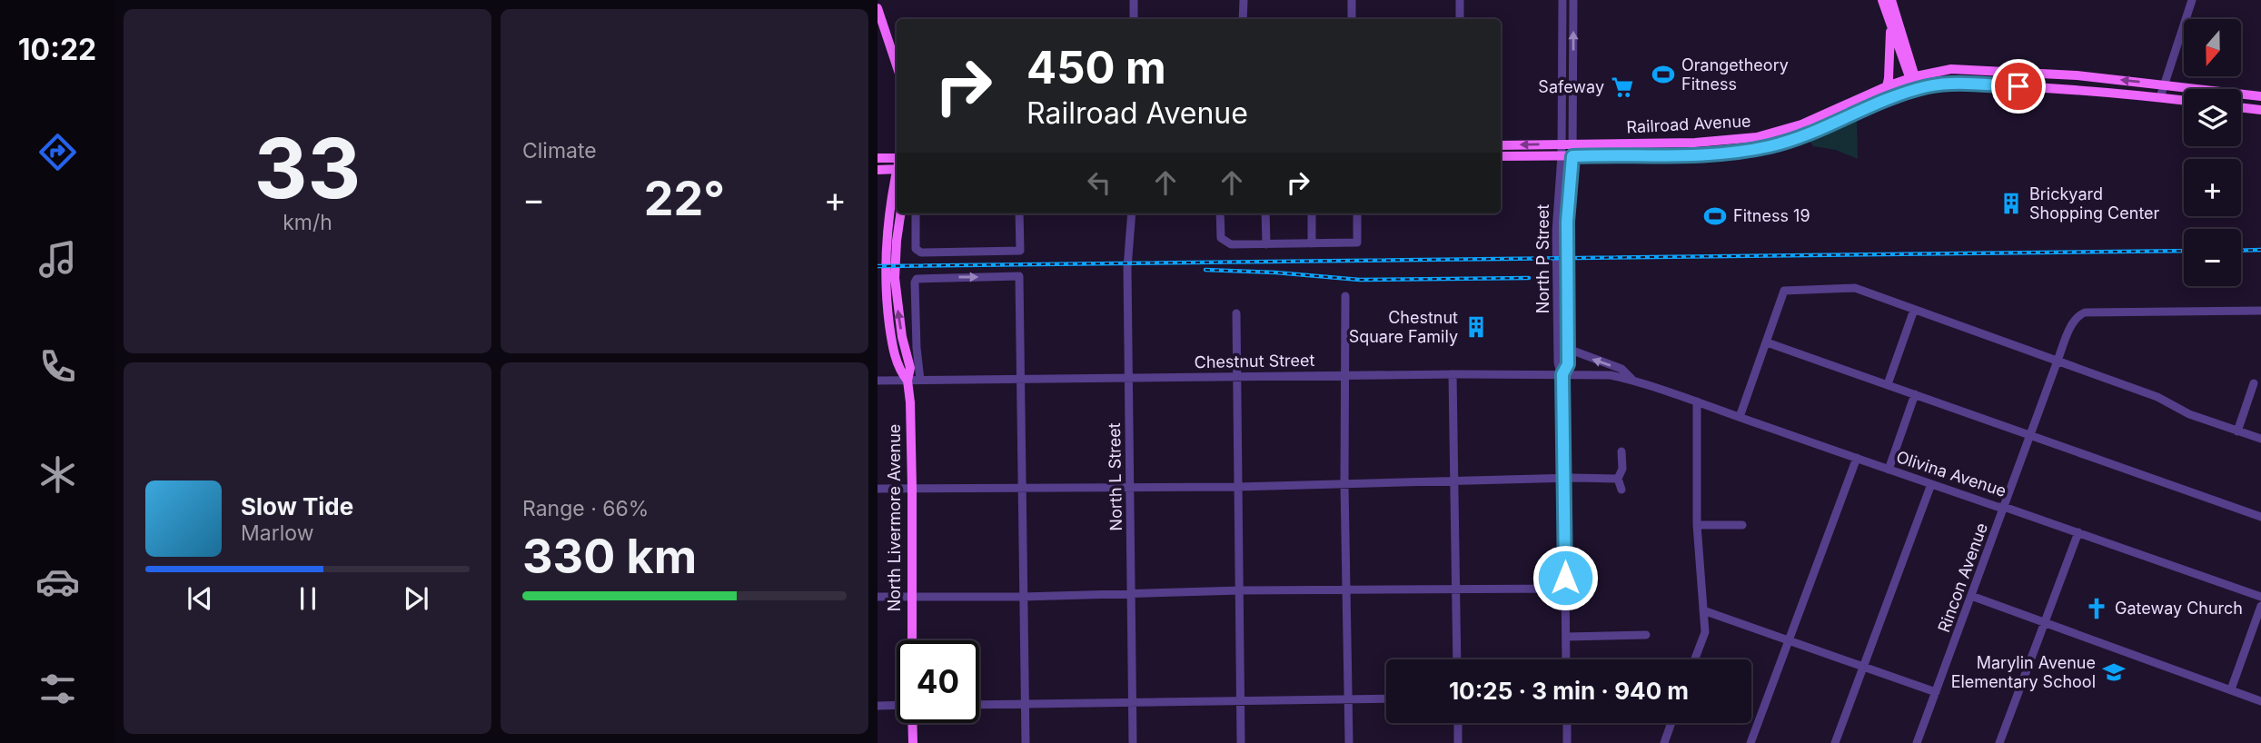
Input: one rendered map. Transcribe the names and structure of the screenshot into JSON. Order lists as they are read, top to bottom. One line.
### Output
{"streets":{"main road":["Railroad Avenue","North Livermore Avenue"],"street":["North P Street","Chestnut Street","Olivina Avenue","North L Street","Rincon Avenue"]},"crossings":[["Railroad Avenue","North P Street"],["North P Street","Chestnut Street"],["Chestnut Street","Olivina Avenue"],["Chestnut Street","North L Street"],["Chestnut Street","North Livermore Avenue"],["Olivina Avenue","Rincon Avenue"]],"places":{"sports":["Orangetheory Fitness","Fitness 19"],"supermarket":["Safeway"],"building":["Brickyard Shopping Center","Chestnut Square Family"],"church":["Gateway Church"],"school or university":["Marylin Avenue Elementary School"]},"north":"bottom","page":{"tabs":"10:22","tile":[["33","km/h"],"Climate",["Range · 66%","330 km"]],"map_buttons":["+","−"],"turn":["450 m","Railroad Avenue"],"heat":["−","22°","+"],"song":["Slow Tide","Marlow"],"limit":"40","trip":"10:25 · 3 min · 940 m"}}
